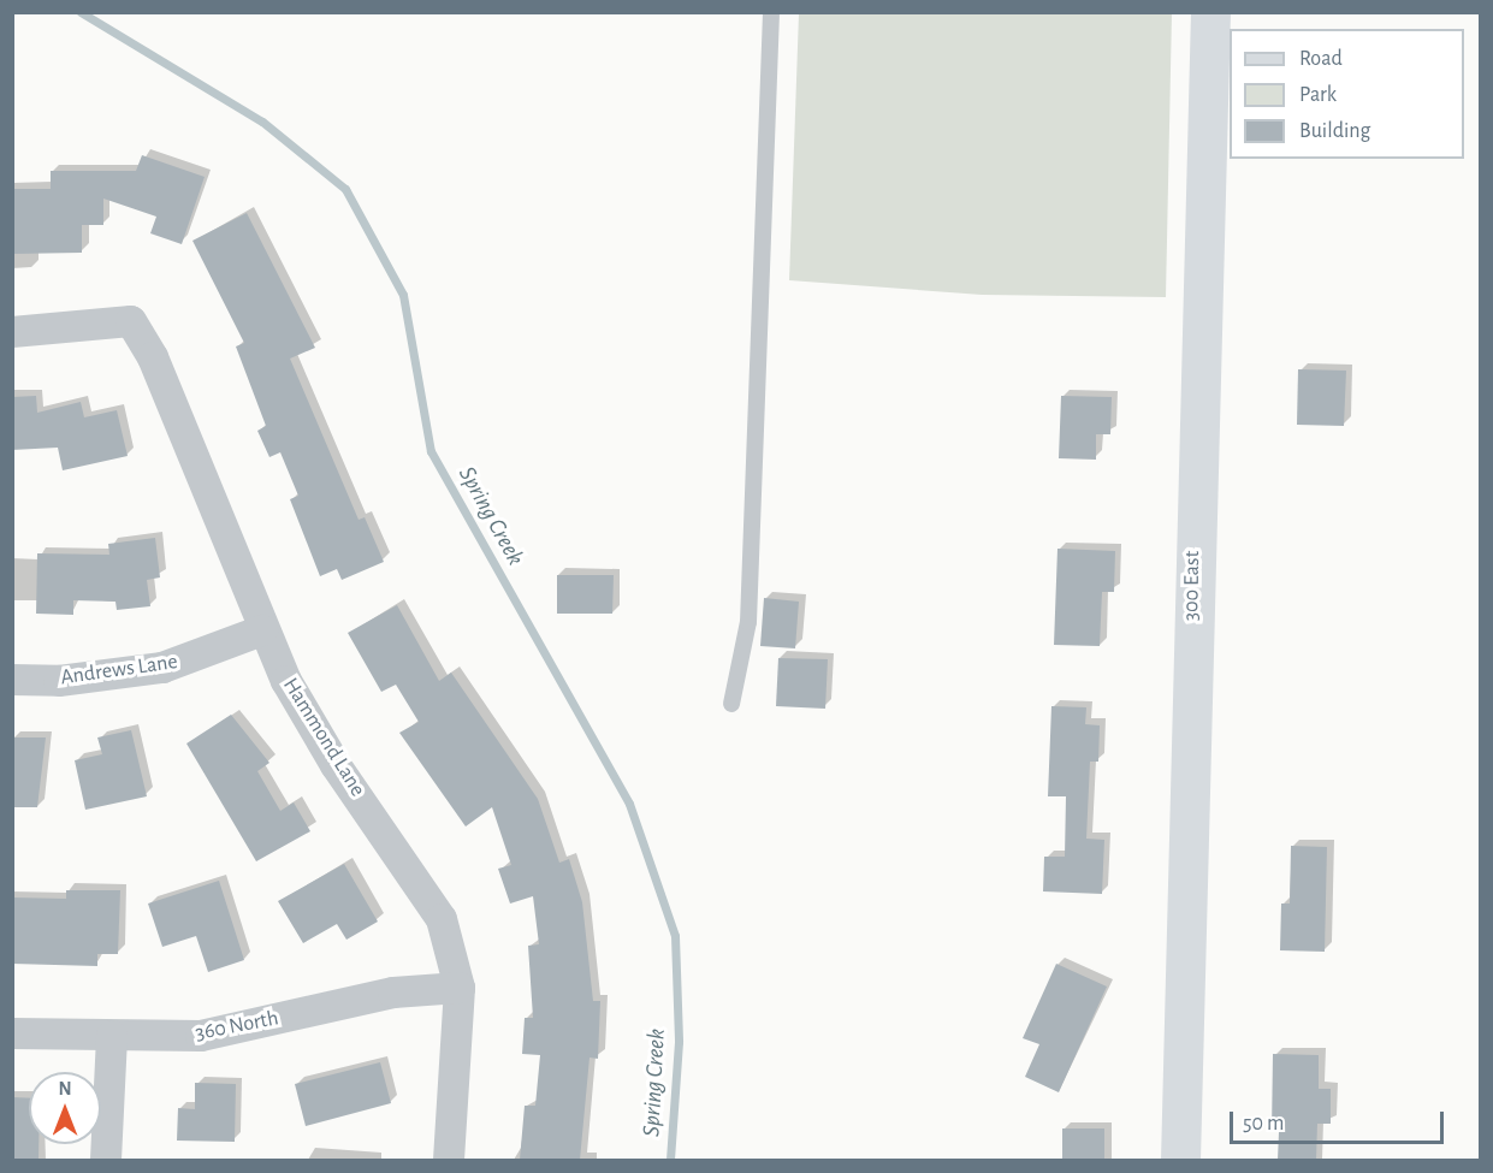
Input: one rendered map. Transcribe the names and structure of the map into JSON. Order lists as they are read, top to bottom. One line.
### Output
{"streets":{"street":["300 East","Andrews Lane","Hammond Lane","360 North"]},"crossings":[["Andrews Lane","Hammond Lane"],["Hammond Lane","360 North"]],"water":["Spring Creek"],"legend":["Road","Park","Building"],"scale_bar":"50 m","north":"top"}
